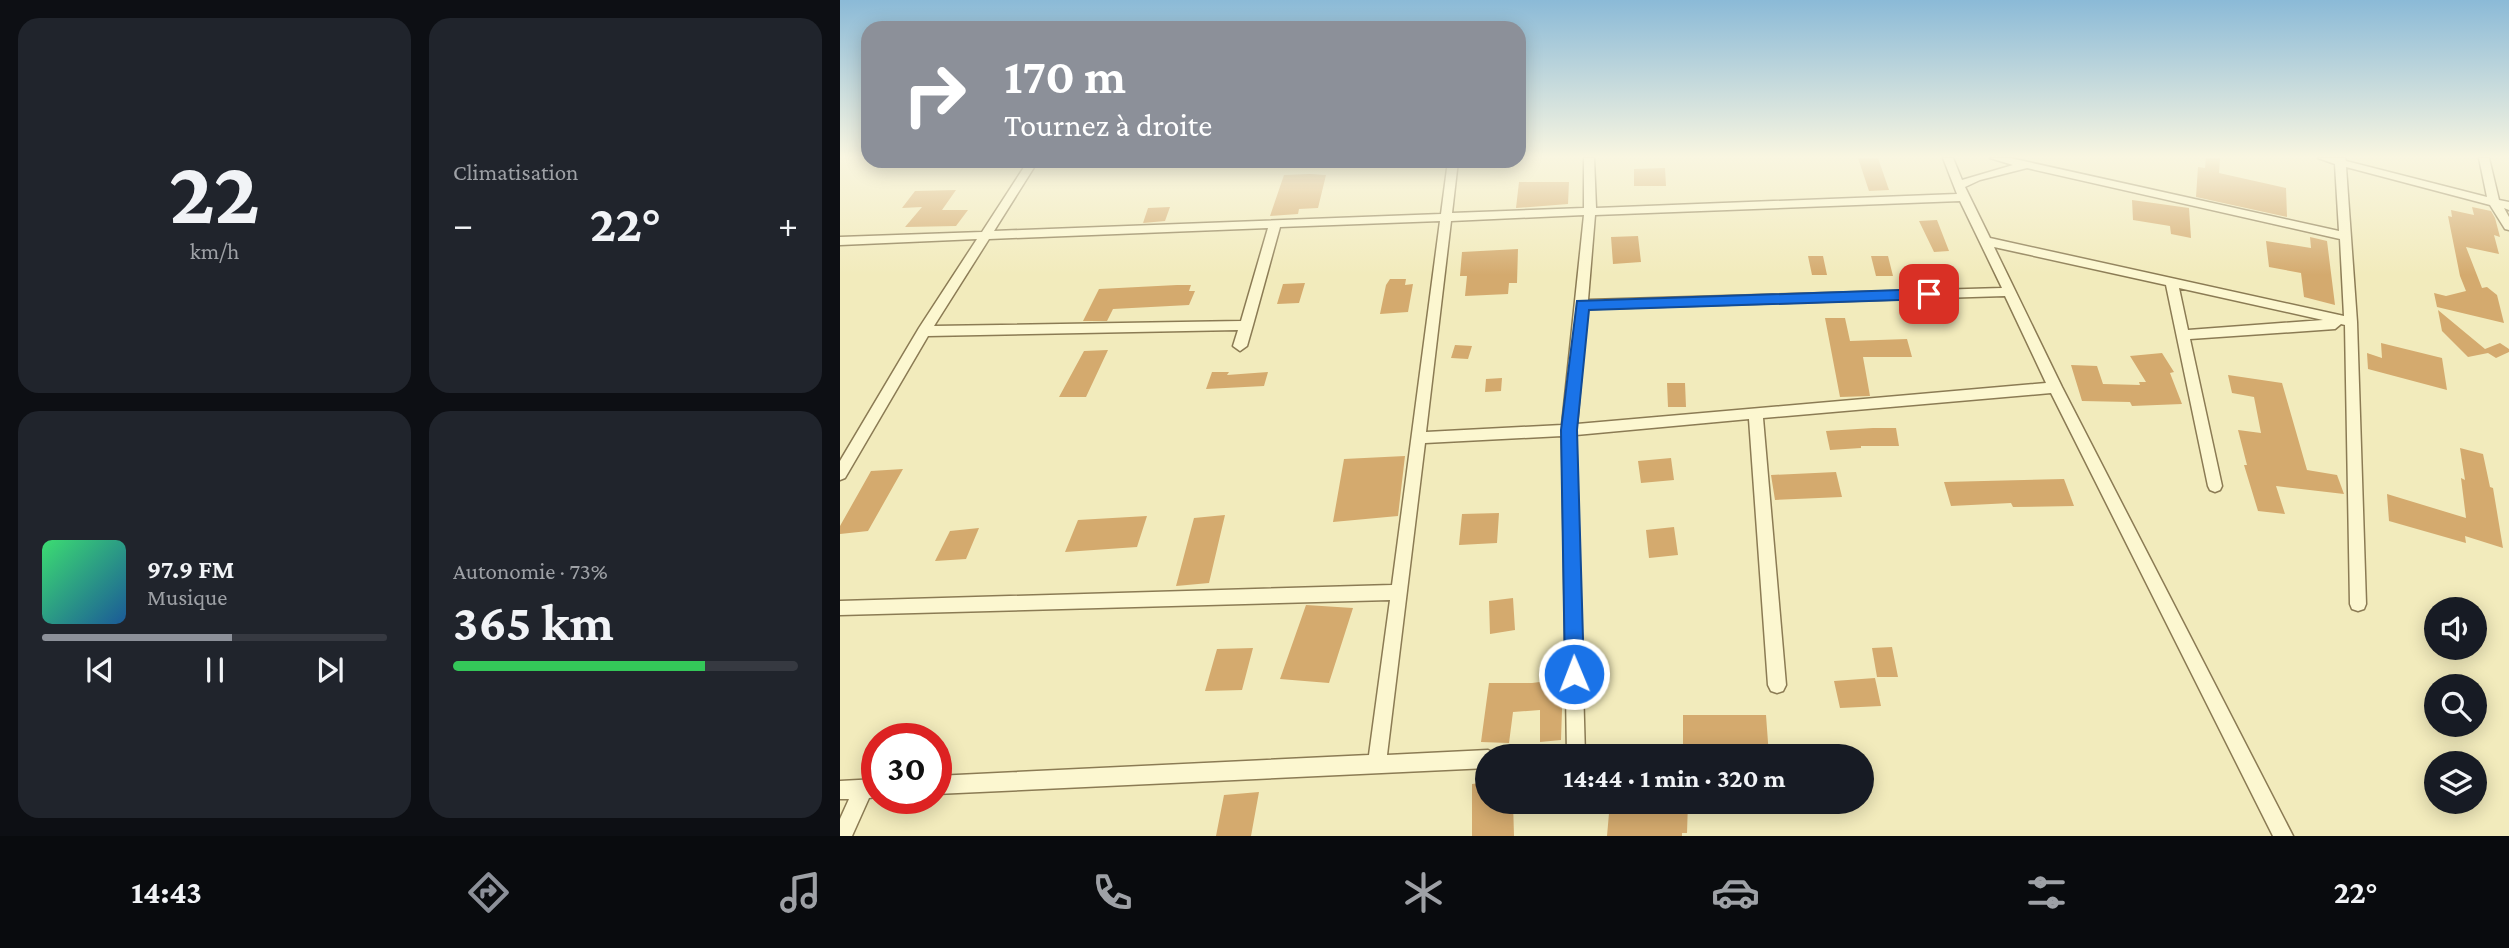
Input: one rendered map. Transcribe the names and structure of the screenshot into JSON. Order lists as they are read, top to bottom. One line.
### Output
{"page":{"tile":[["22","km/h"],"Climatisation",["Autonomie · 73%","365 km"]],"turn":["170 m","Tournez à droite"],"heat":["−","22°","+"],"song":["97.9 FM","Musique"],"limit":"30","trip":"14:44 · 1 min · 320 m","tabs":["14:43","22°"]}}
